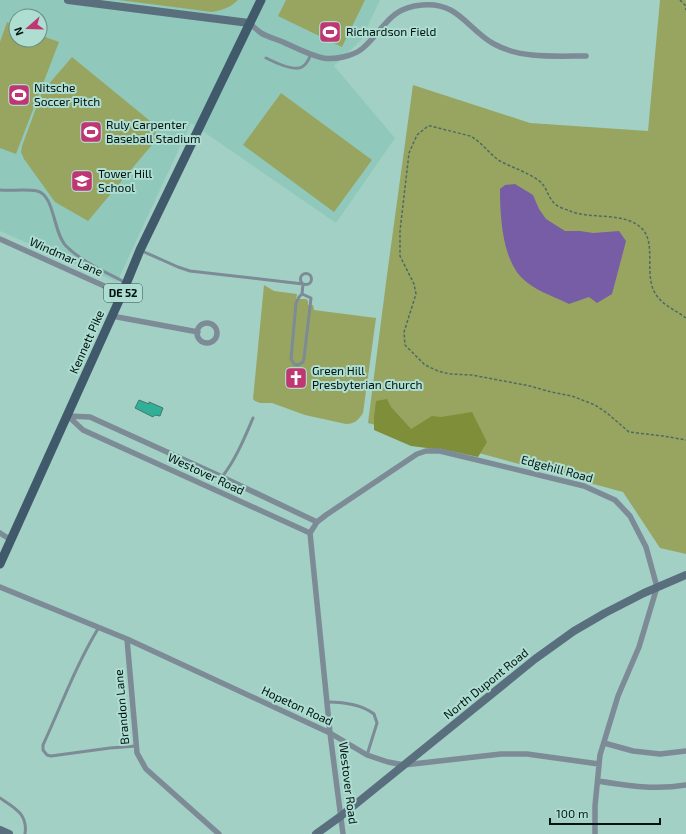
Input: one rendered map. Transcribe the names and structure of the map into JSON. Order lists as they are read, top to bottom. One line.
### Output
{"streets":{"main road":["DE 52","Kennett Pike","North Dupont Road"],"street":["Windmar Lane","Edgehill Road","Westover Road","Hopeton Road","Brandon Lane"]},"crossings":[["Windmar Lane","Kennett Pike"],["DE 52","Kennett Pike"],["Kennett Pike","Westover Road"],["Edgehill Road","Westover Road"],["Edgehill Road","North Dupont Road"],["Westover Road","North Dupont Road"],["Westover Road","Hopeton Road"],["North Dupont Road","Hopeton Road"],["Hopeton Road","Brandon Lane"]],"places":{"sports":["Richardson Field","Nitsche Soccer Pitch","Ruly Carpenter Baseball Stadium"],"school or university":["Tower Hill School"],"church":["Green Hill Presbyterian Church"]},"scale_bar":"100 m","north":"left"}
